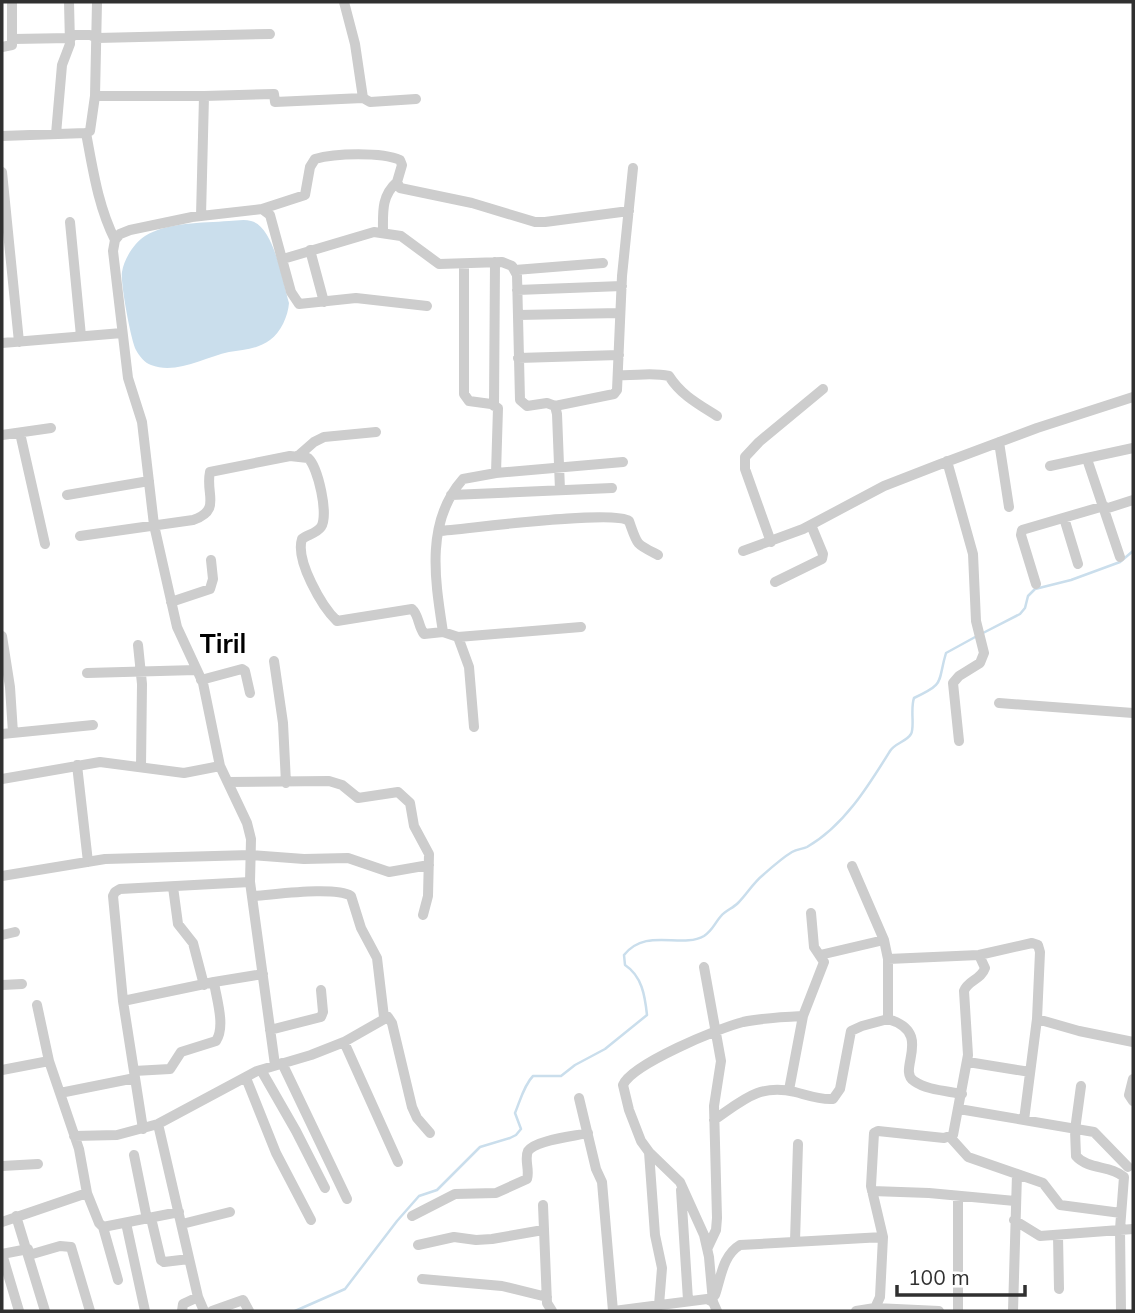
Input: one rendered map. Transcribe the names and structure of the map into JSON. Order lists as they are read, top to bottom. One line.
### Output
{"districts":["Tiril"],"scale_bar":"100 m"}
